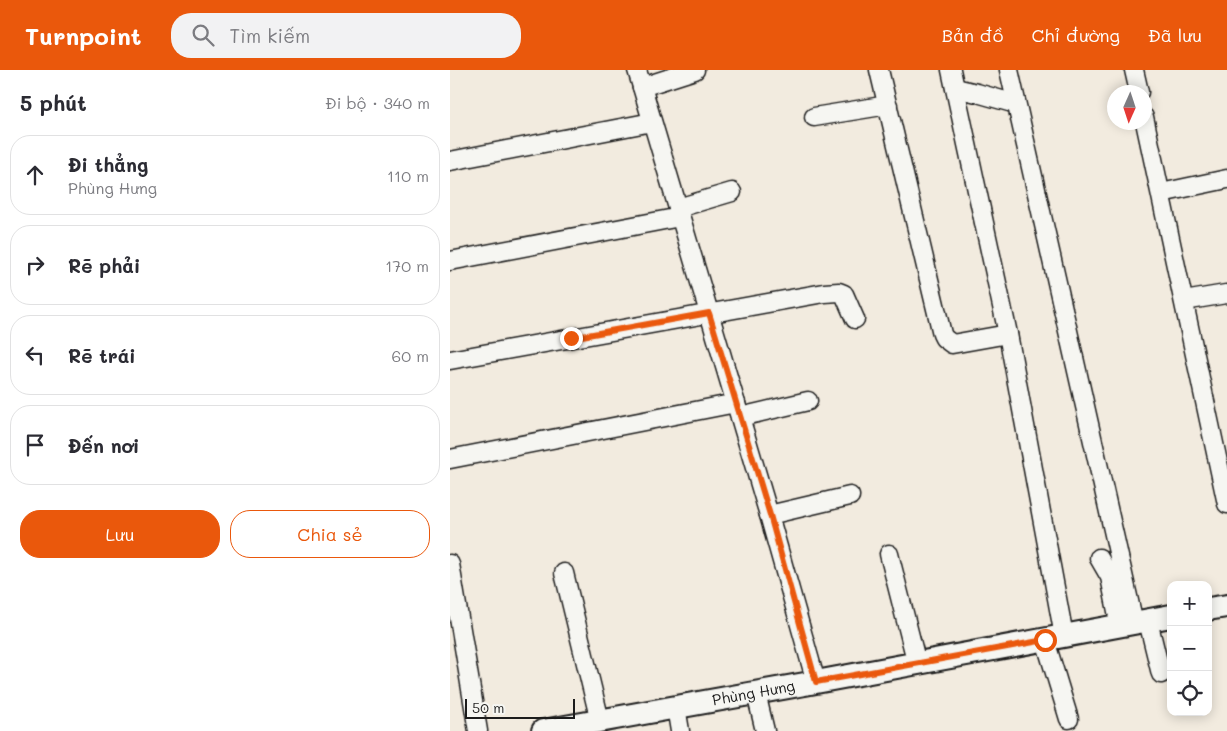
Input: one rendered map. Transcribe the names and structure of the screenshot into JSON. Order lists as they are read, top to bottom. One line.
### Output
{"streets":{"main road":["Phùng Hưng"]},"scale_bar":"50 m","north":"bottom","page":{"header":"Turnpoint","search":"Tìm kiếm","nav":["Bản đồ","Chỉ đường","Đã lưu"],"heading":["5 phút","Đi bộ · 340 m"],"list":[["Đi thẳng","Phùng Hưng","110 m"],["Rẽ phải","170 m"],["Rẽ trái","60 m"],"Đến nơi"],"buttons":["Lưu","Chia sẻ"],"map_buttons":["+","−"],"scale":"50 m"}}
